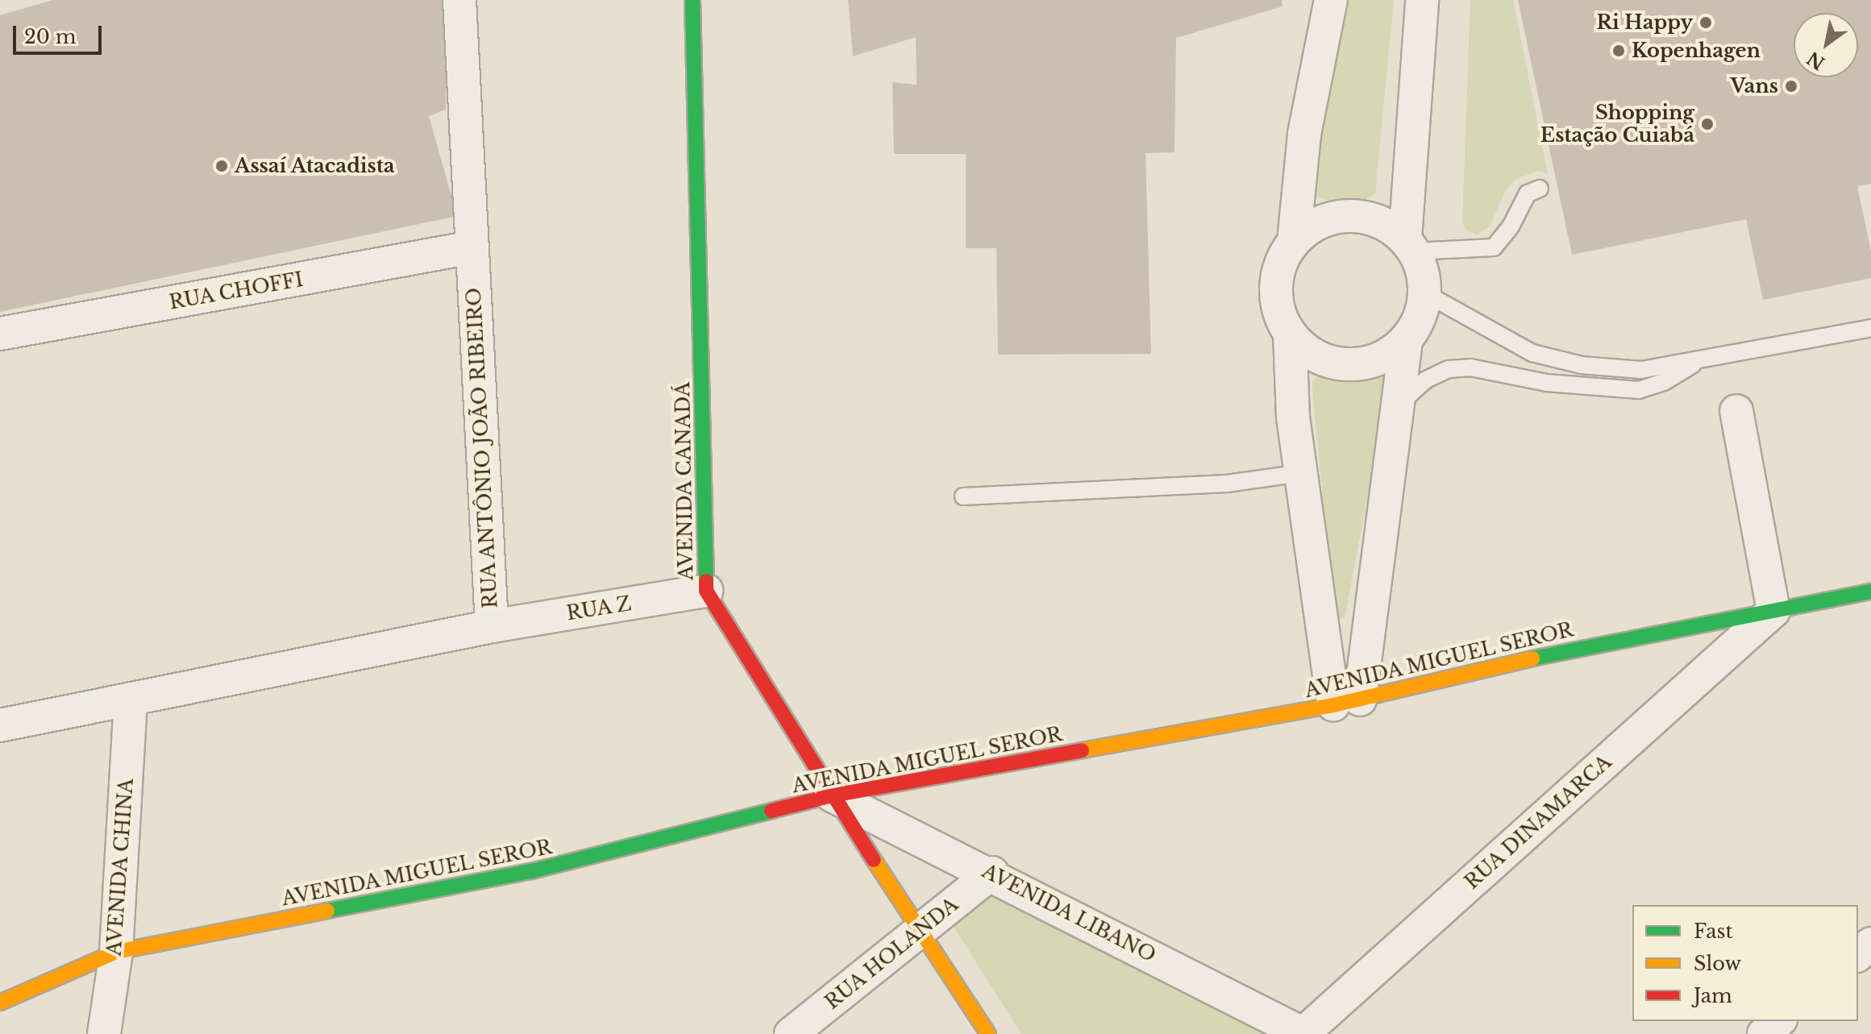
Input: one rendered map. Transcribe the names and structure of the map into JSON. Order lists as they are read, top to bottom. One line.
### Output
{"streets":{"street":["RUA CHOFFI","RUA ANTÔNIO JOÃO RIBEIRO","AVENIDA CANADÁ","RUA Z","AVENIDA MIGUEL SEROR","RUA DINAMARCA","AVENIDA CHINA","AVENIDA LIBANO","RUA HOLANDA"]},"crossings":[["RUA CHOFFI","RUA ANTÔNIO JOÃO RIBEIRO"],["RUA ANTÔNIO JOÃO RIBEIRO","RUA Z"],["RUA ANTÔNIO JOÃO RIBEIRO","AVENIDA CHINA"],["AVENIDA CANADÁ","RUA Z"],["AVENIDA CANADÁ","AVENIDA MIGUEL SEROR"],["AVENIDA CANADÁ","AVENIDA LIBANO"],["AVENIDA CANADÁ","RUA HOLANDA"],["AVENIDA MIGUEL SEROR","RUA DINAMARCA"],["AVENIDA MIGUEL SEROR","AVENIDA CHINA"],["AVENIDA MIGUEL SEROR","AVENIDA LIBANO"],["RUA DINAMARCA","AVENIDA LIBANO"],["AVENIDA LIBANO","RUA HOLANDA"]],"places":["Ri Happy","Kopenhagen","Vans","Shopping Estação Cuiabá","Assaí Atacadista"],"legend":["Fast","Slow","Jam"],"scale_bar":"20 m","north":"bottom left"}
